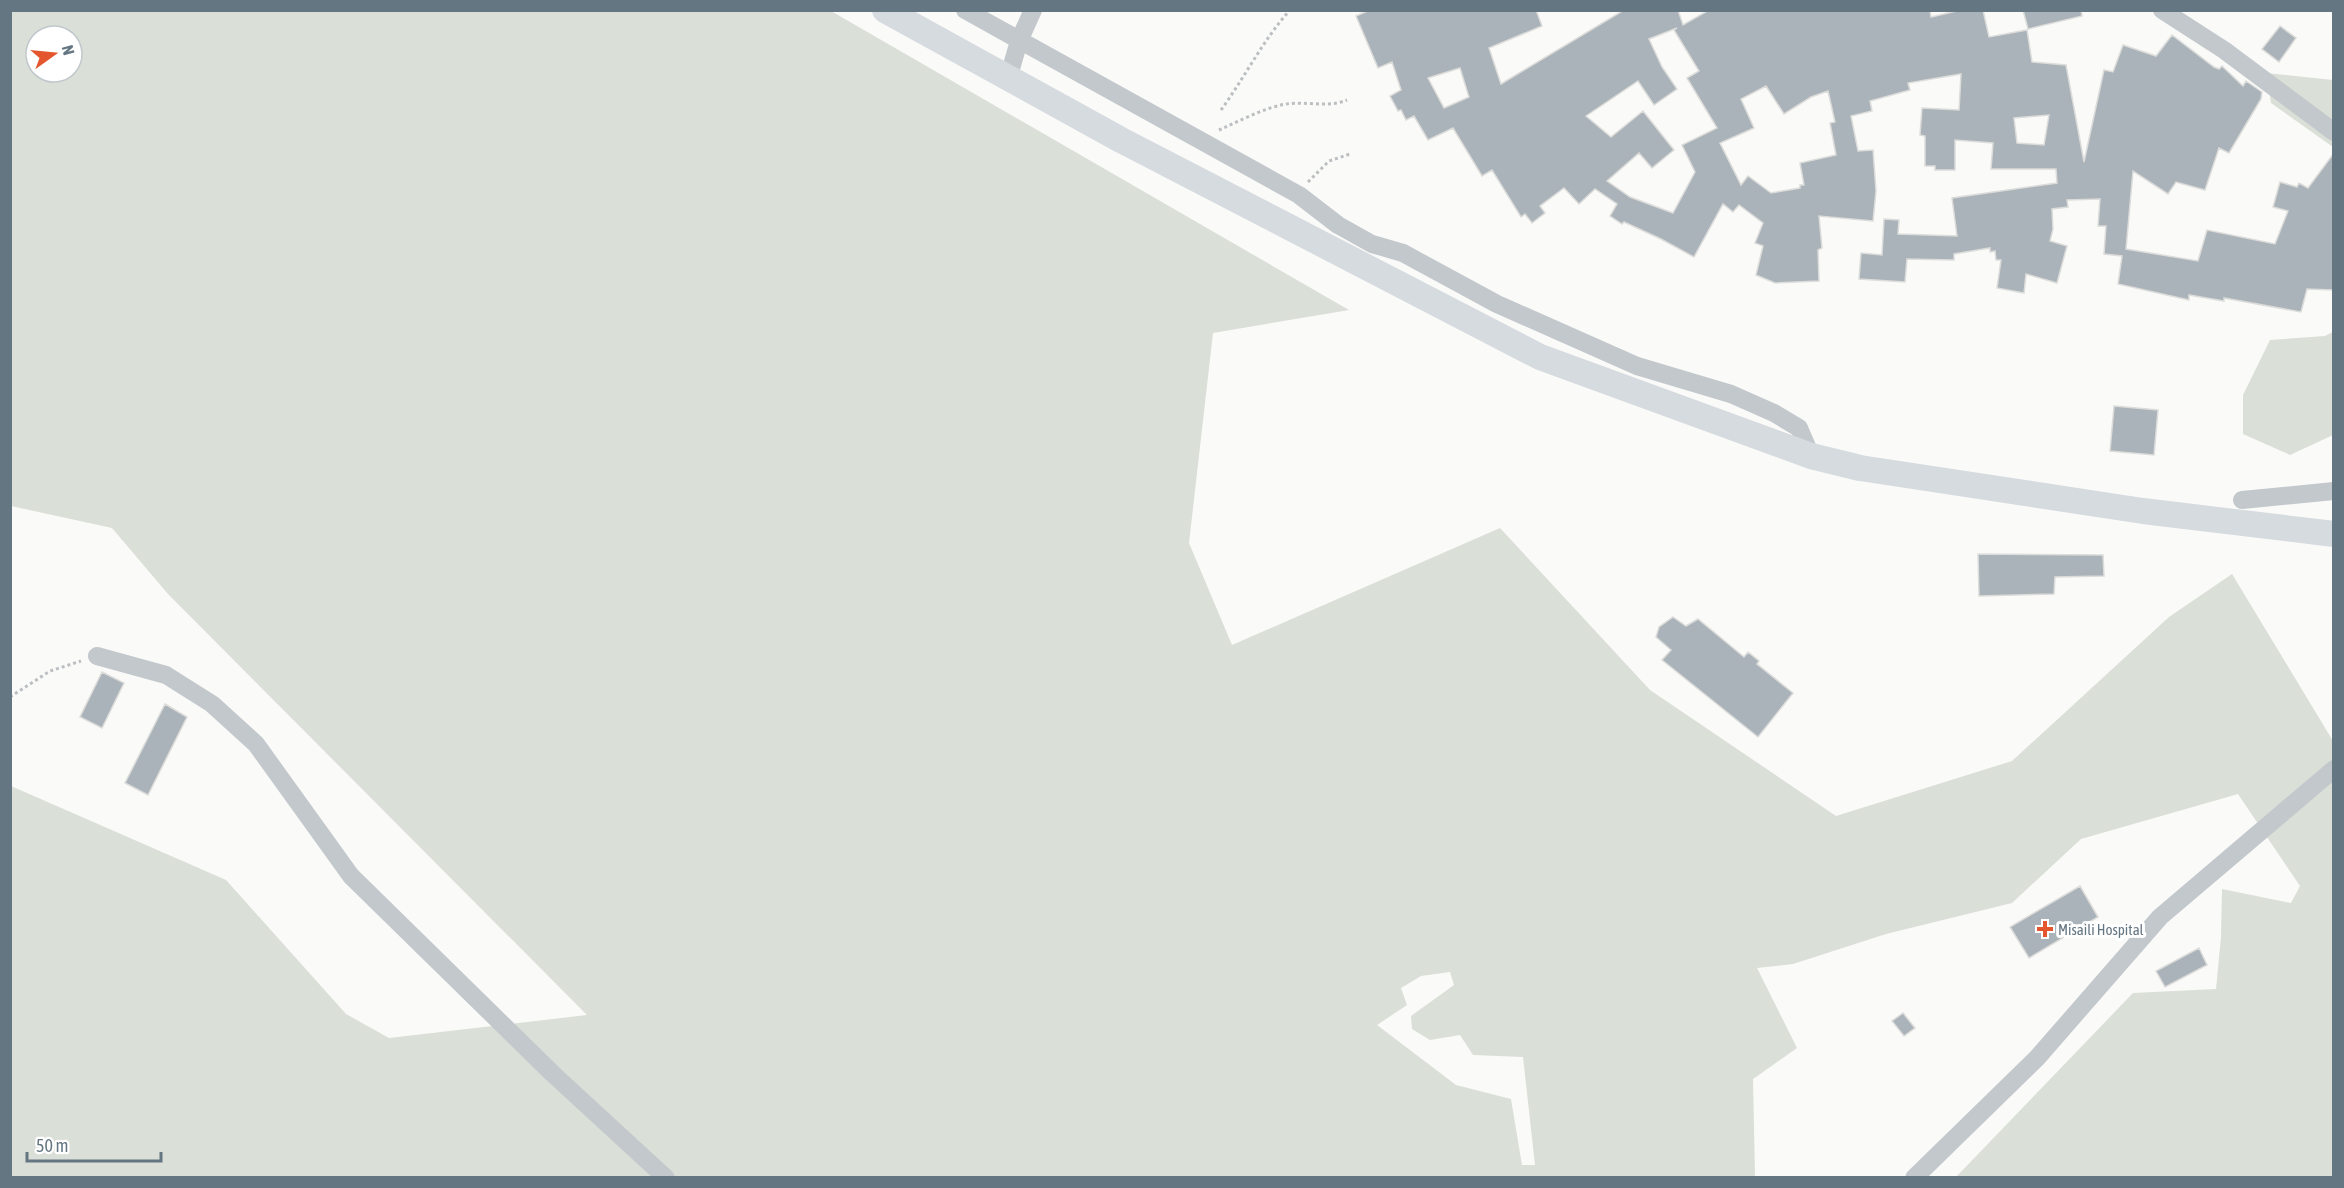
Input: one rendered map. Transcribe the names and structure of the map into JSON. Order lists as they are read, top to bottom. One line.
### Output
{"places":{"health":["Misaili Hospital"]},"scale_bar":"50 m","north":"right"}
